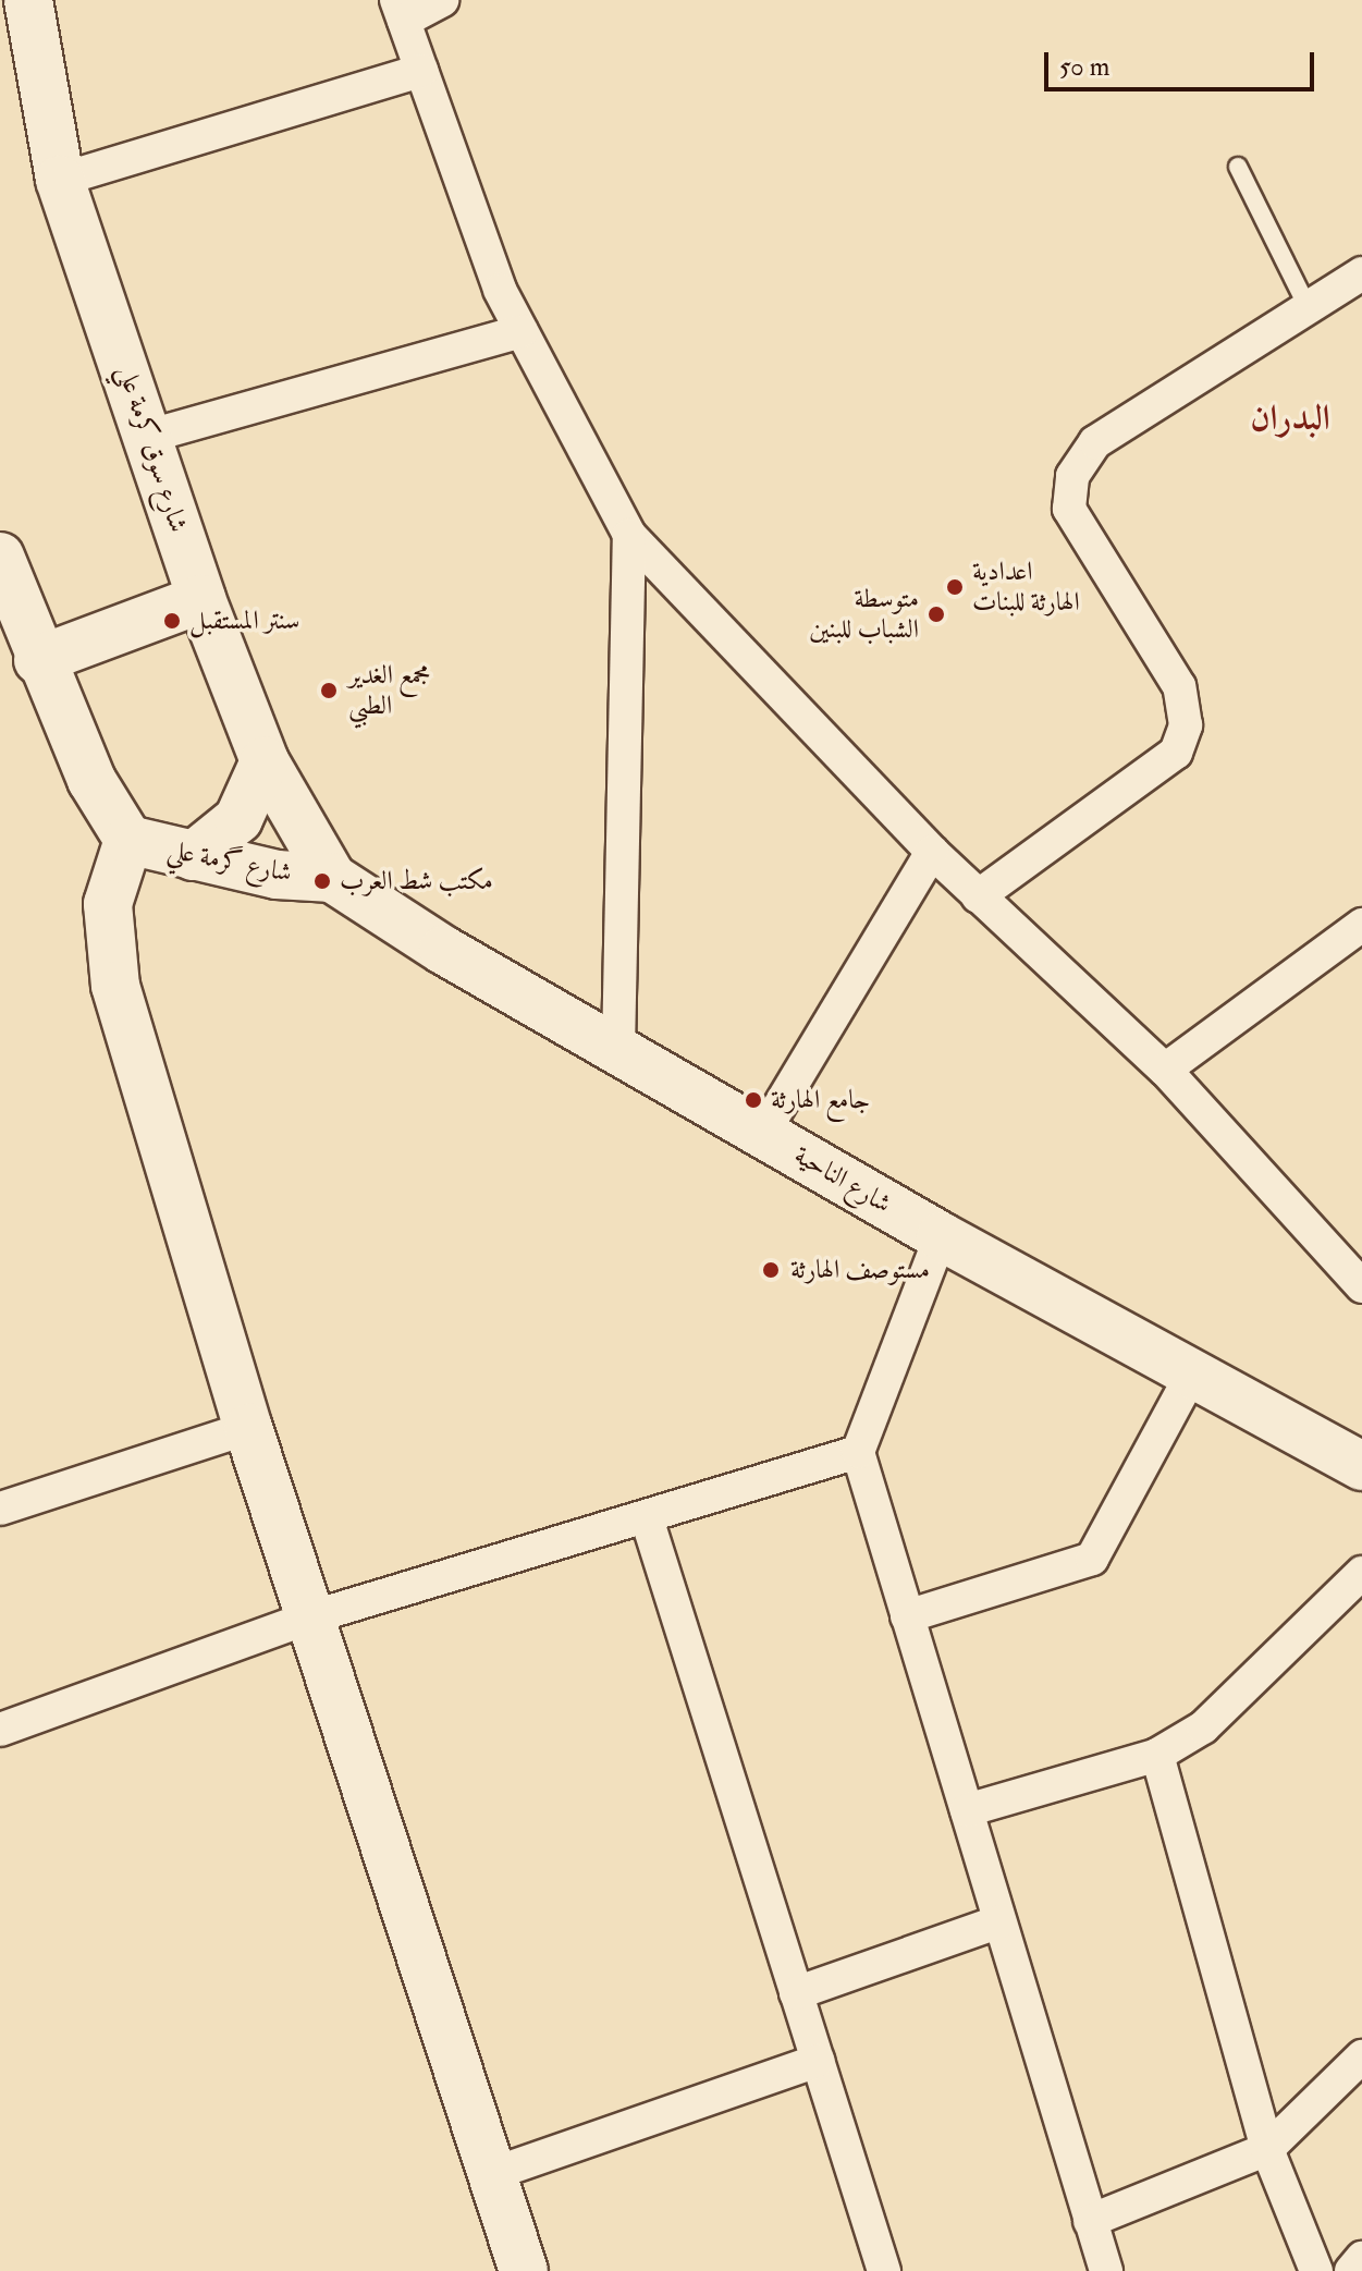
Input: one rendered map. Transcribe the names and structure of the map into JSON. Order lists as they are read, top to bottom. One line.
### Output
{"streets":{"main road":["شارع سوق كرمة علي","شارع گرمة علي","شارع الناحية"]},"crossings":[["شارع سوق كرمة علي","شارع گرمة علي"],["شارع سوق كرمة علي","شارع الناحية"],["شارع گرمة علي","شارع الناحية"]],"districts":["البدران"],"places":["اعدادية الهارثة للبنات","متوسطة الشباب للبنين","سنتر المستقبل","مجمع الغدير الطبي","مكتب شط العرب","جامع الهارثة","مستوصف الهارثة"],"scale_bar":"50 m"}
